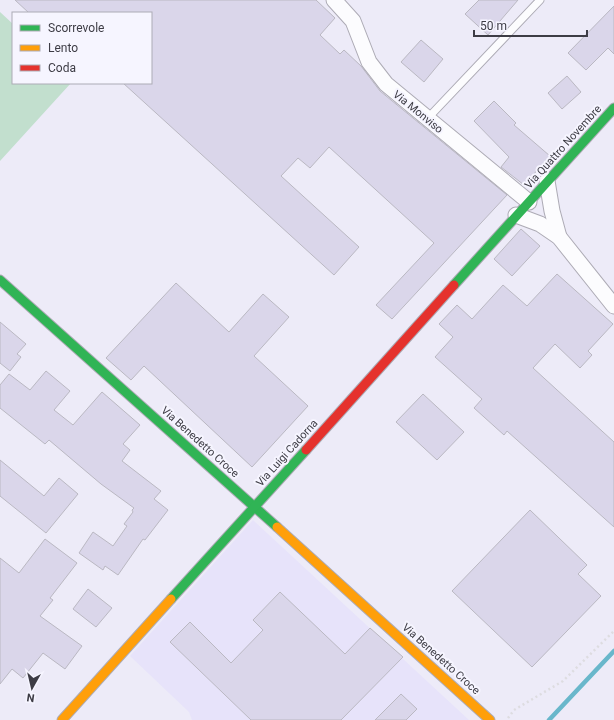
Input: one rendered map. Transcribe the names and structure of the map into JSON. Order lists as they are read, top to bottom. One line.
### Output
{"streets":{"street":["Via Monviso","Via Quattro Novembre","Via Benedetto Croce","Via Luigi Cadorna"]},"crossings":[["Via Monviso","Via Quattro Novembre"],["Via Monviso","Via Luigi Cadorna"],["Via Quattro Novembre","Via Luigi Cadorna"],["Via Benedetto Croce","Via Luigi Cadorna"]],"legend":["Scorrevole","Lento","Coda"],"scale_bar":"50 m","north":"bottom"}
